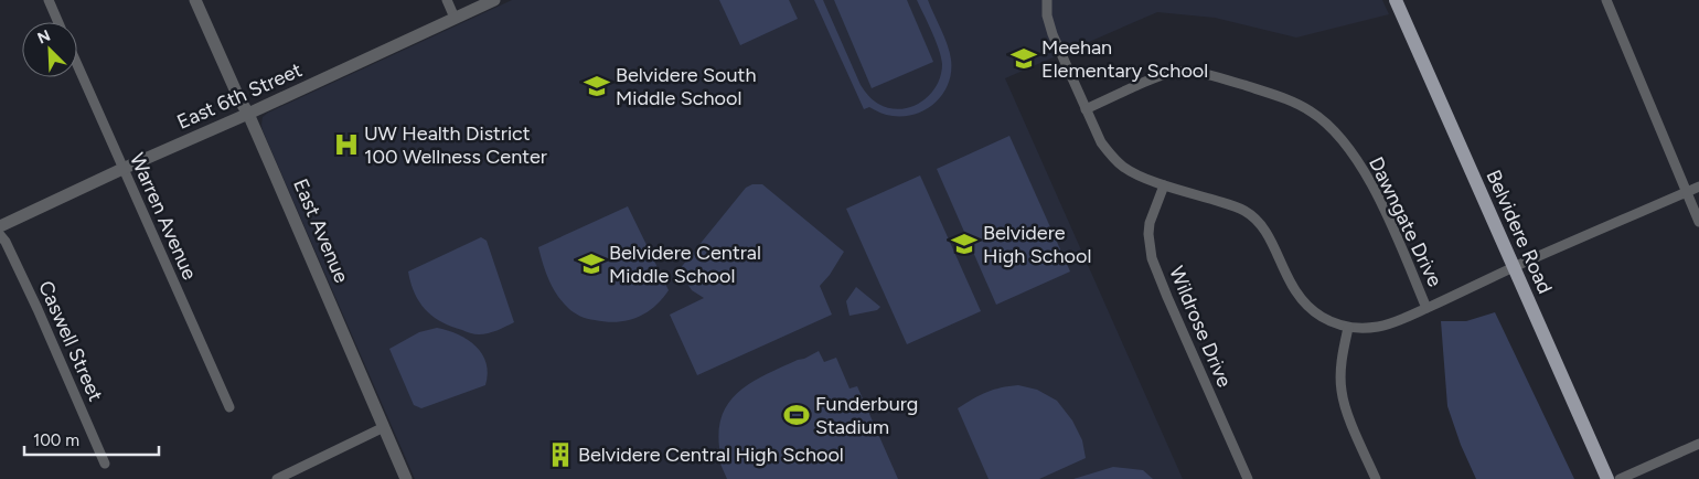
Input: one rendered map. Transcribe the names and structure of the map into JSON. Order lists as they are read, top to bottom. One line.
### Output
{"streets":{"main road":["Belvidere Road"],"street":["East 6th Street","Warren Avenue","Dawngate Drive","East Avenue","Wildrose Drive","Caswell Street"]},"crossings":[["East 6th Street","Warren Avenue"],["East 6th Street","East Avenue"]],"places":{"school or university":["Meehan Elementary School","Belvidere South Middle School","Belvidere High School","Belvidere Central Middle School"],"hospital":["UW Health District 100 Wellness Center"],"sports":["Funderburg Stadium"],"building":["Belvidere Central High School"]},"scale_bar":"100 m","north":"top left"}
